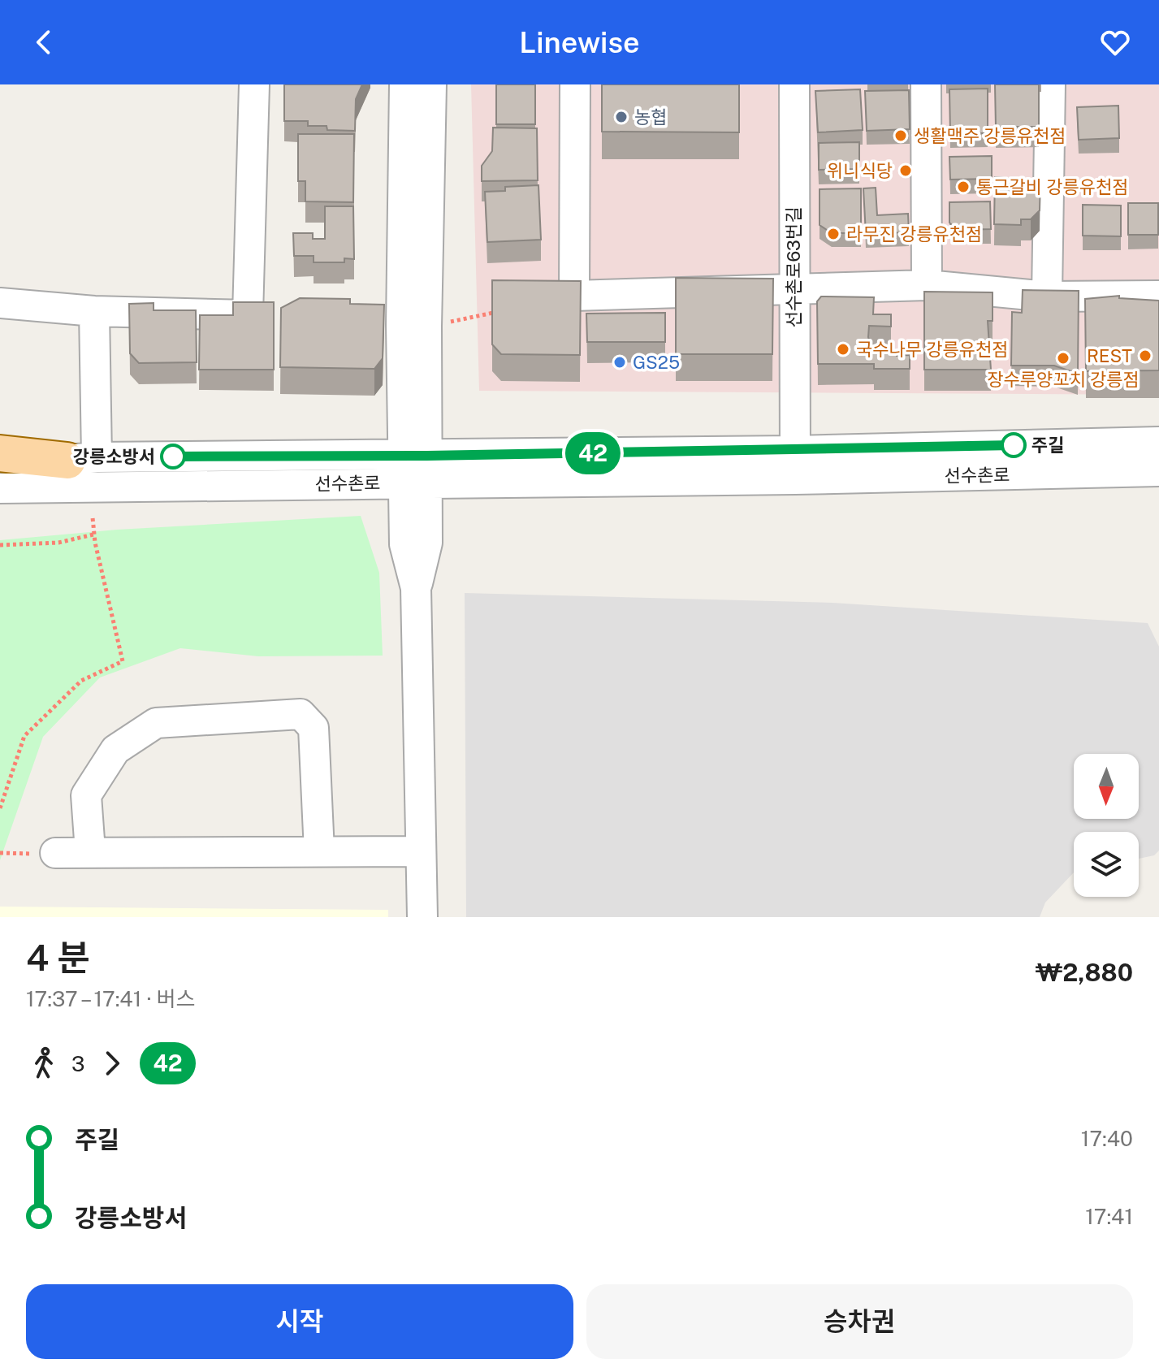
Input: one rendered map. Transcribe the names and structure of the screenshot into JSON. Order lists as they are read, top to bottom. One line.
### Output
{"streets":{"street":["선수촌로63번길","선수촌로"]},"crossings":[["선수촌로63번길","선수촌로"]],"places":["농협","생활맥주 강릉유천점","위니식당","통근갈비 강릉유천점","라무진 강릉유천점","국수나무 강릉유천점","REST","장수루양꼬치 강릉점","GS25","주길","강릉소방서"],"lines":["bus line 42"],"north":"bottom","page":{"header":"Linewise","on_map":"42","heading":["4 분","17:37 – 17:41 · 버스","₩2,880"],"legs":["3","42"],"list":[{"name":"주길","value":"17:40"},{"name":"강릉소방서","value":"17:41"}],"buttons":["시작","승차권"]}}
